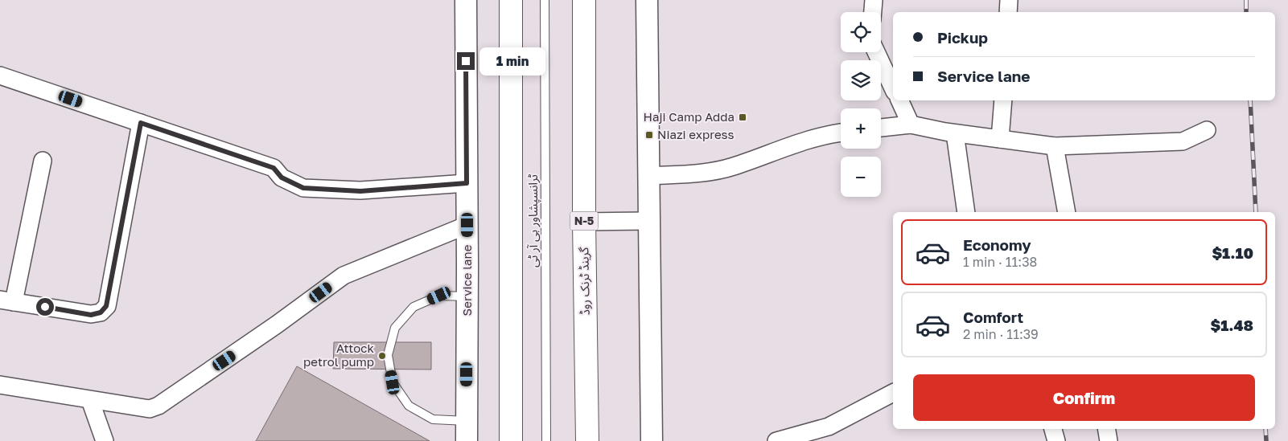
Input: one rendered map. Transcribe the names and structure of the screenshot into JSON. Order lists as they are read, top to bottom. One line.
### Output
{"streets":{"highway":["N-5","گرینڈ ٹرنک روڈ"],"street":["Service lane"],"lane":["ٹرانسپشاور بی آر ٹی"]},"places":{"transit":["Haji Camp Adda","Niazi express"],"other":["Attock petrol pump"]},"page":{"map_buttons":["+","−"],"banner":["Pickup","Service lane"],"bubble":"1 min","list":[{"name":"Economy","note":"1 min · 11:38","value":"$1.10"},{"name":"Comfort","note":"2 min · 11:39","value":"$1.48"}],"buttons":"Confirm"}}
